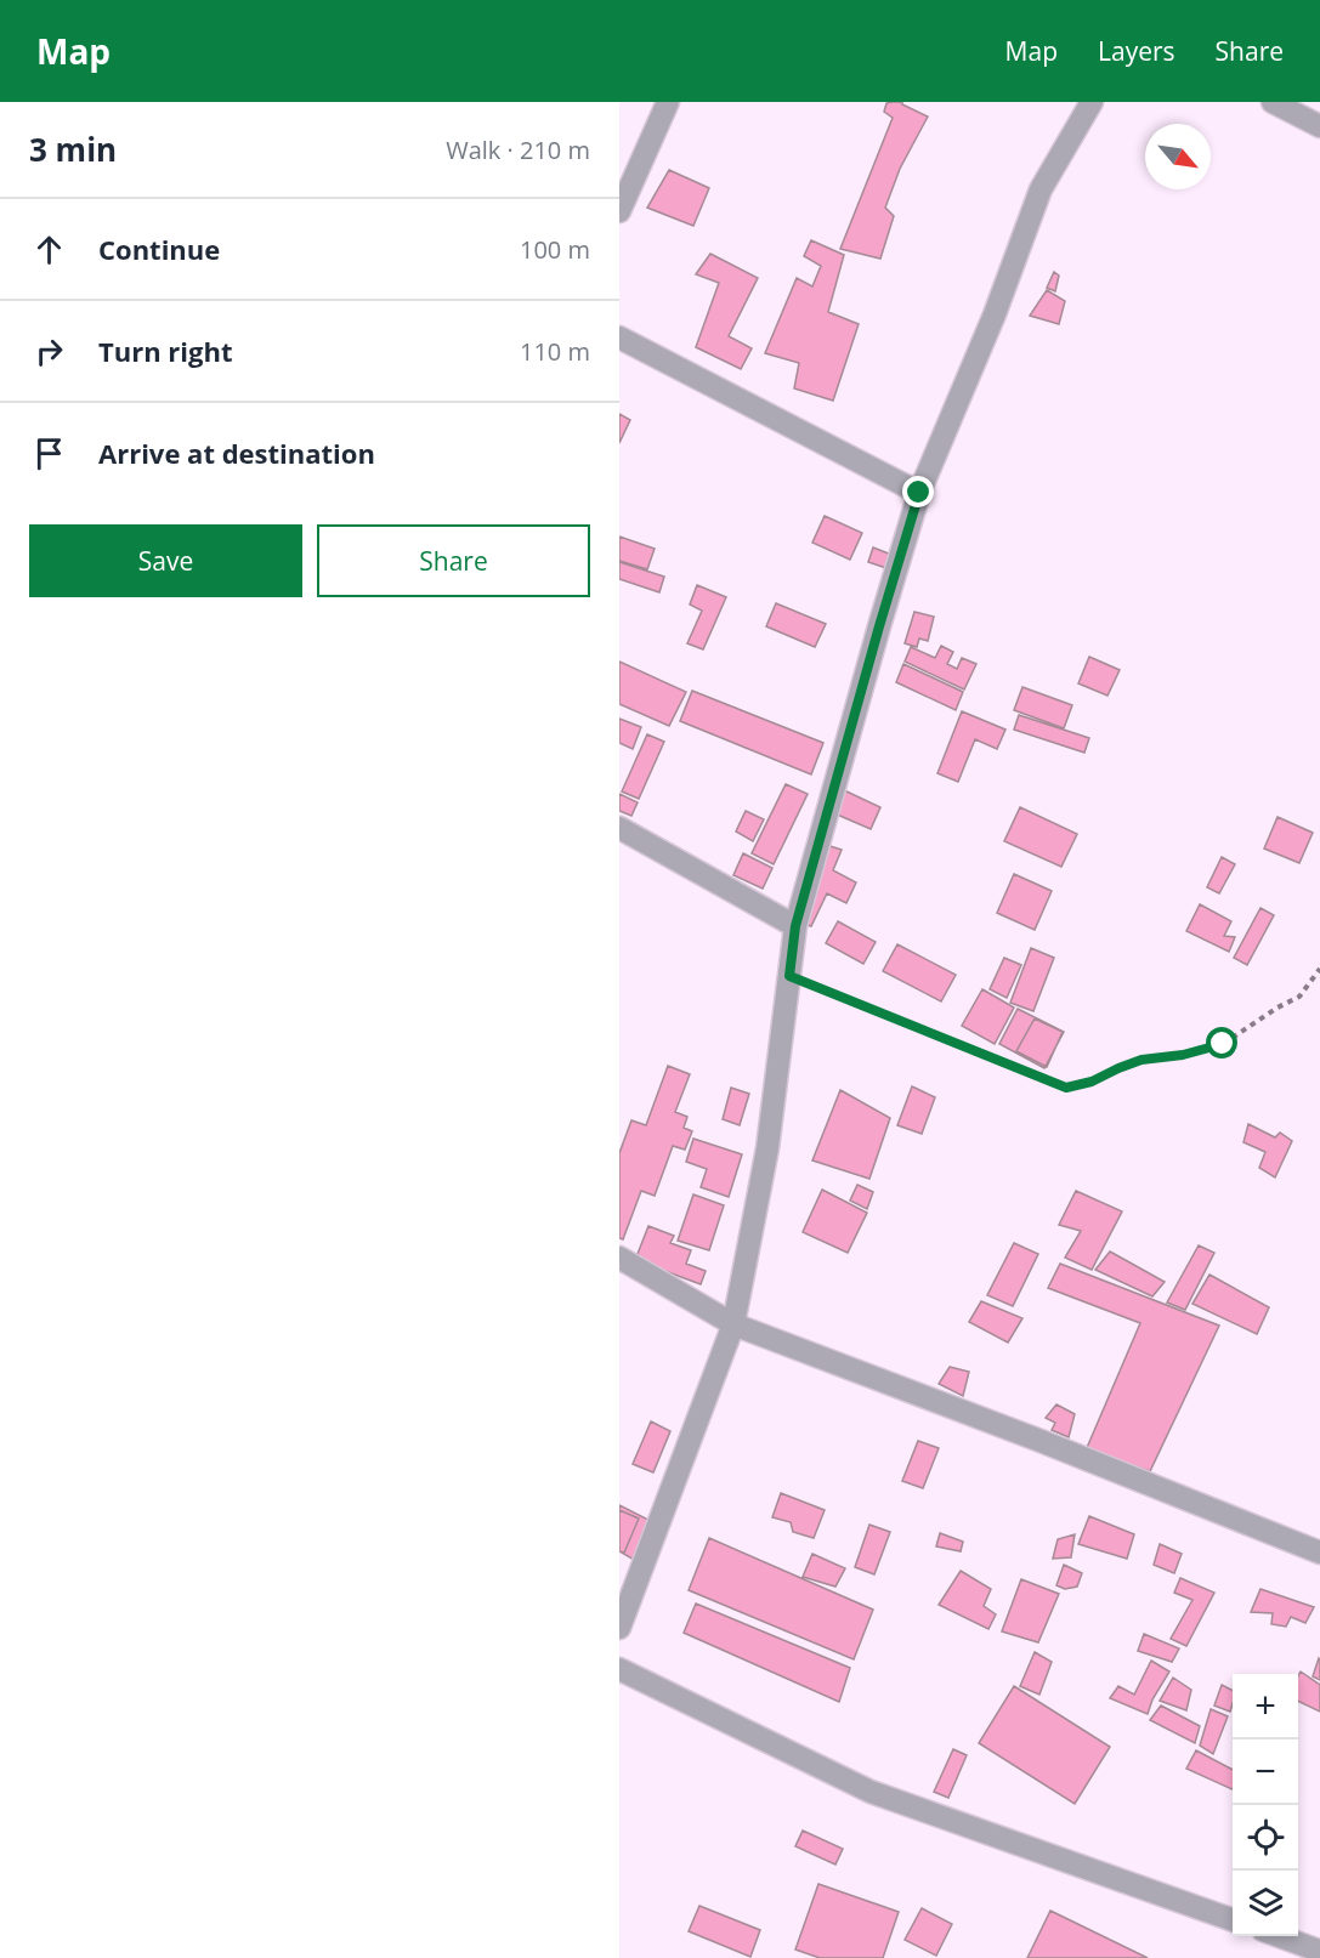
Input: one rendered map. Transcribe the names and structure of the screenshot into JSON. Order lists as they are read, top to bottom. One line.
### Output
{"north":"bottom right","page":{"header":"Map","nav":["Map","Layers","Share"],"heading":["3 min","Walk · 210 m"],"list":[["Continue","100 m"],["Turn right","110 m"],"Arrive at destination"],"buttons":["Save","Share"],"map_buttons":["+","−"]}}
